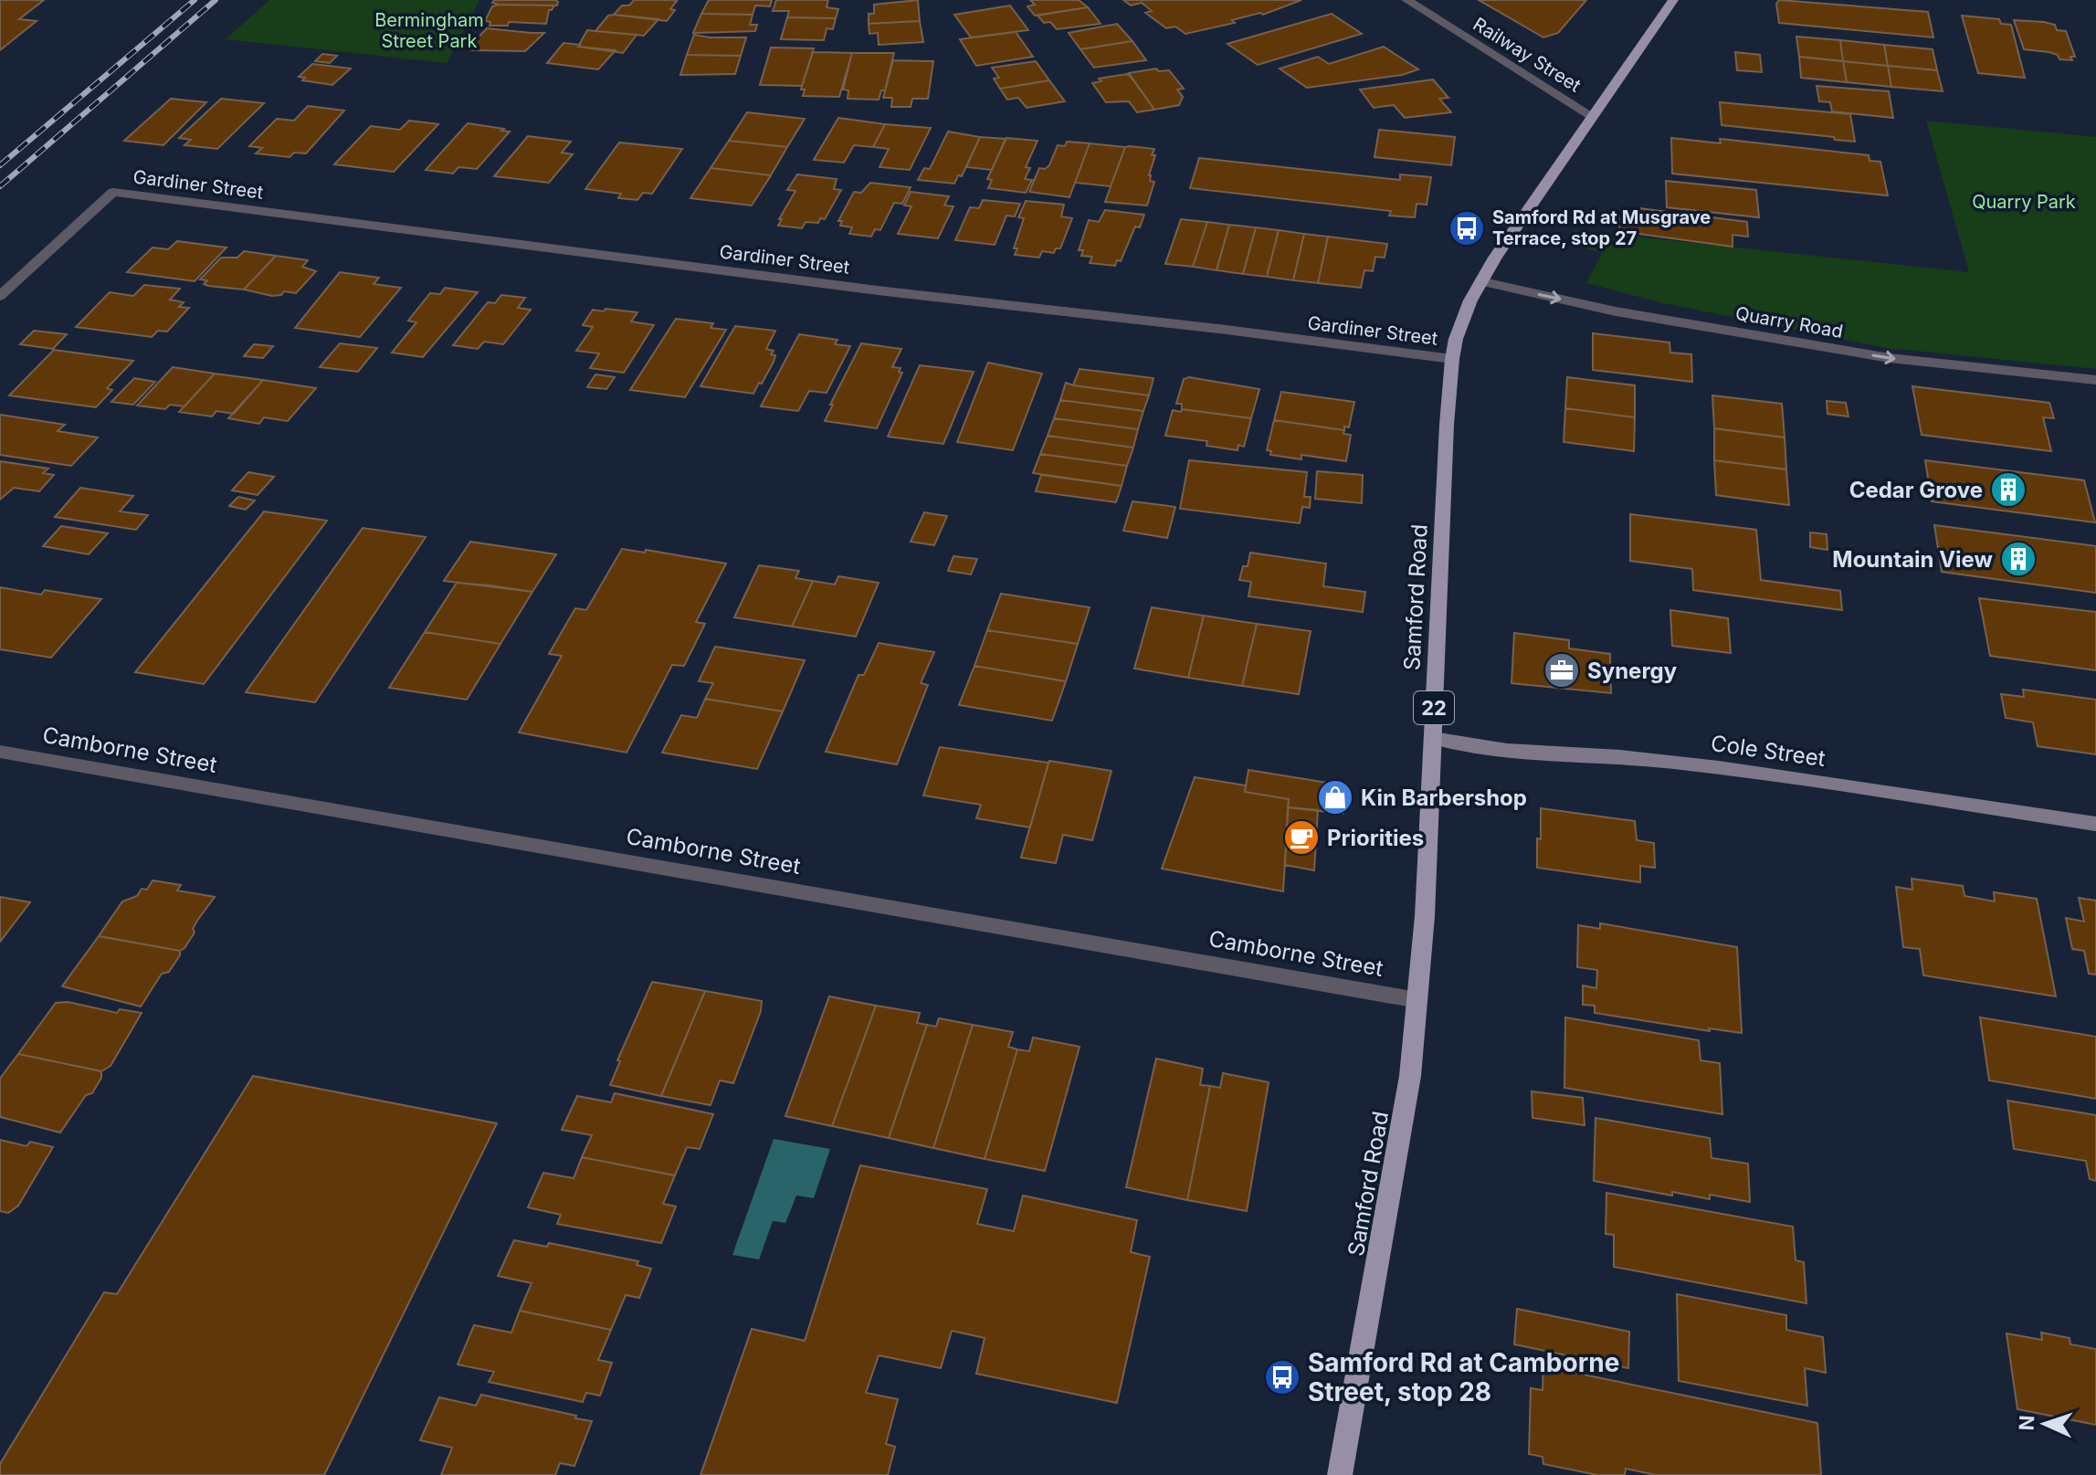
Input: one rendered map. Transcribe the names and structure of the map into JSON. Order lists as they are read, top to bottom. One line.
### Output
{"streets":{"main road":["Samford Road","22"],"street":["Railway Street","Gardiner Street","Quarry Road","Camborne Street","Cole Street"]},"crossings":[["Railway Street","Samford Road"],["Gardiner Street","Samford Road"],["Quarry Road","Samford Road"],["Samford Road","Camborne Street"],["Samford Road","Cole Street"]],"one_way":["Quarry Road"],"parks":["Bermingham Street Park","Quarry Park"],"places":{"bus stop":["Samford Rd at Musgrave Terrace, stop 27","Samford Rd at Camborne Street, stop 28"],"building":["Cedar Grove","Mountain View"],"office":["Synergy"],"shop":["Kin Barbershop"],"cafe":["Priorities"]},"north":"left"}
